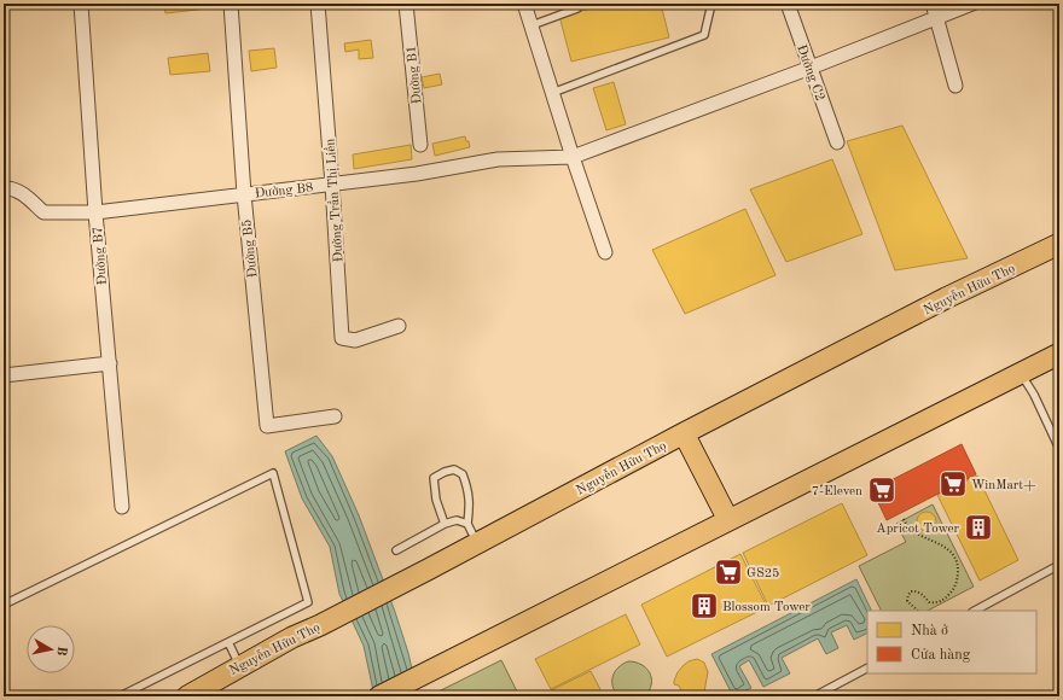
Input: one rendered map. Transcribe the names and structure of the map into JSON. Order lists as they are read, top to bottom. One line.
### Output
{"streets":{"main road":["Nguyễn Hữu Thọ"],"street":["Đường C2","Đường B1","Đường B8","Đường Trần Thị Liền","Đường B5","Đường B7"]},"crossings":[["Đường C2","Đường B8"],["Đường B8","Đường Trần Thị Liền"],["Đường B8","Đường B5"],["Đường B8","Đường B7"]],"places":{"supermarket":["WinMart+","7-Eleven","GS25"],"building":["Apricot Tower","Blossom Tower"]},"legend":["Nhà ở","Cửa hàng"],"north":"right"}
